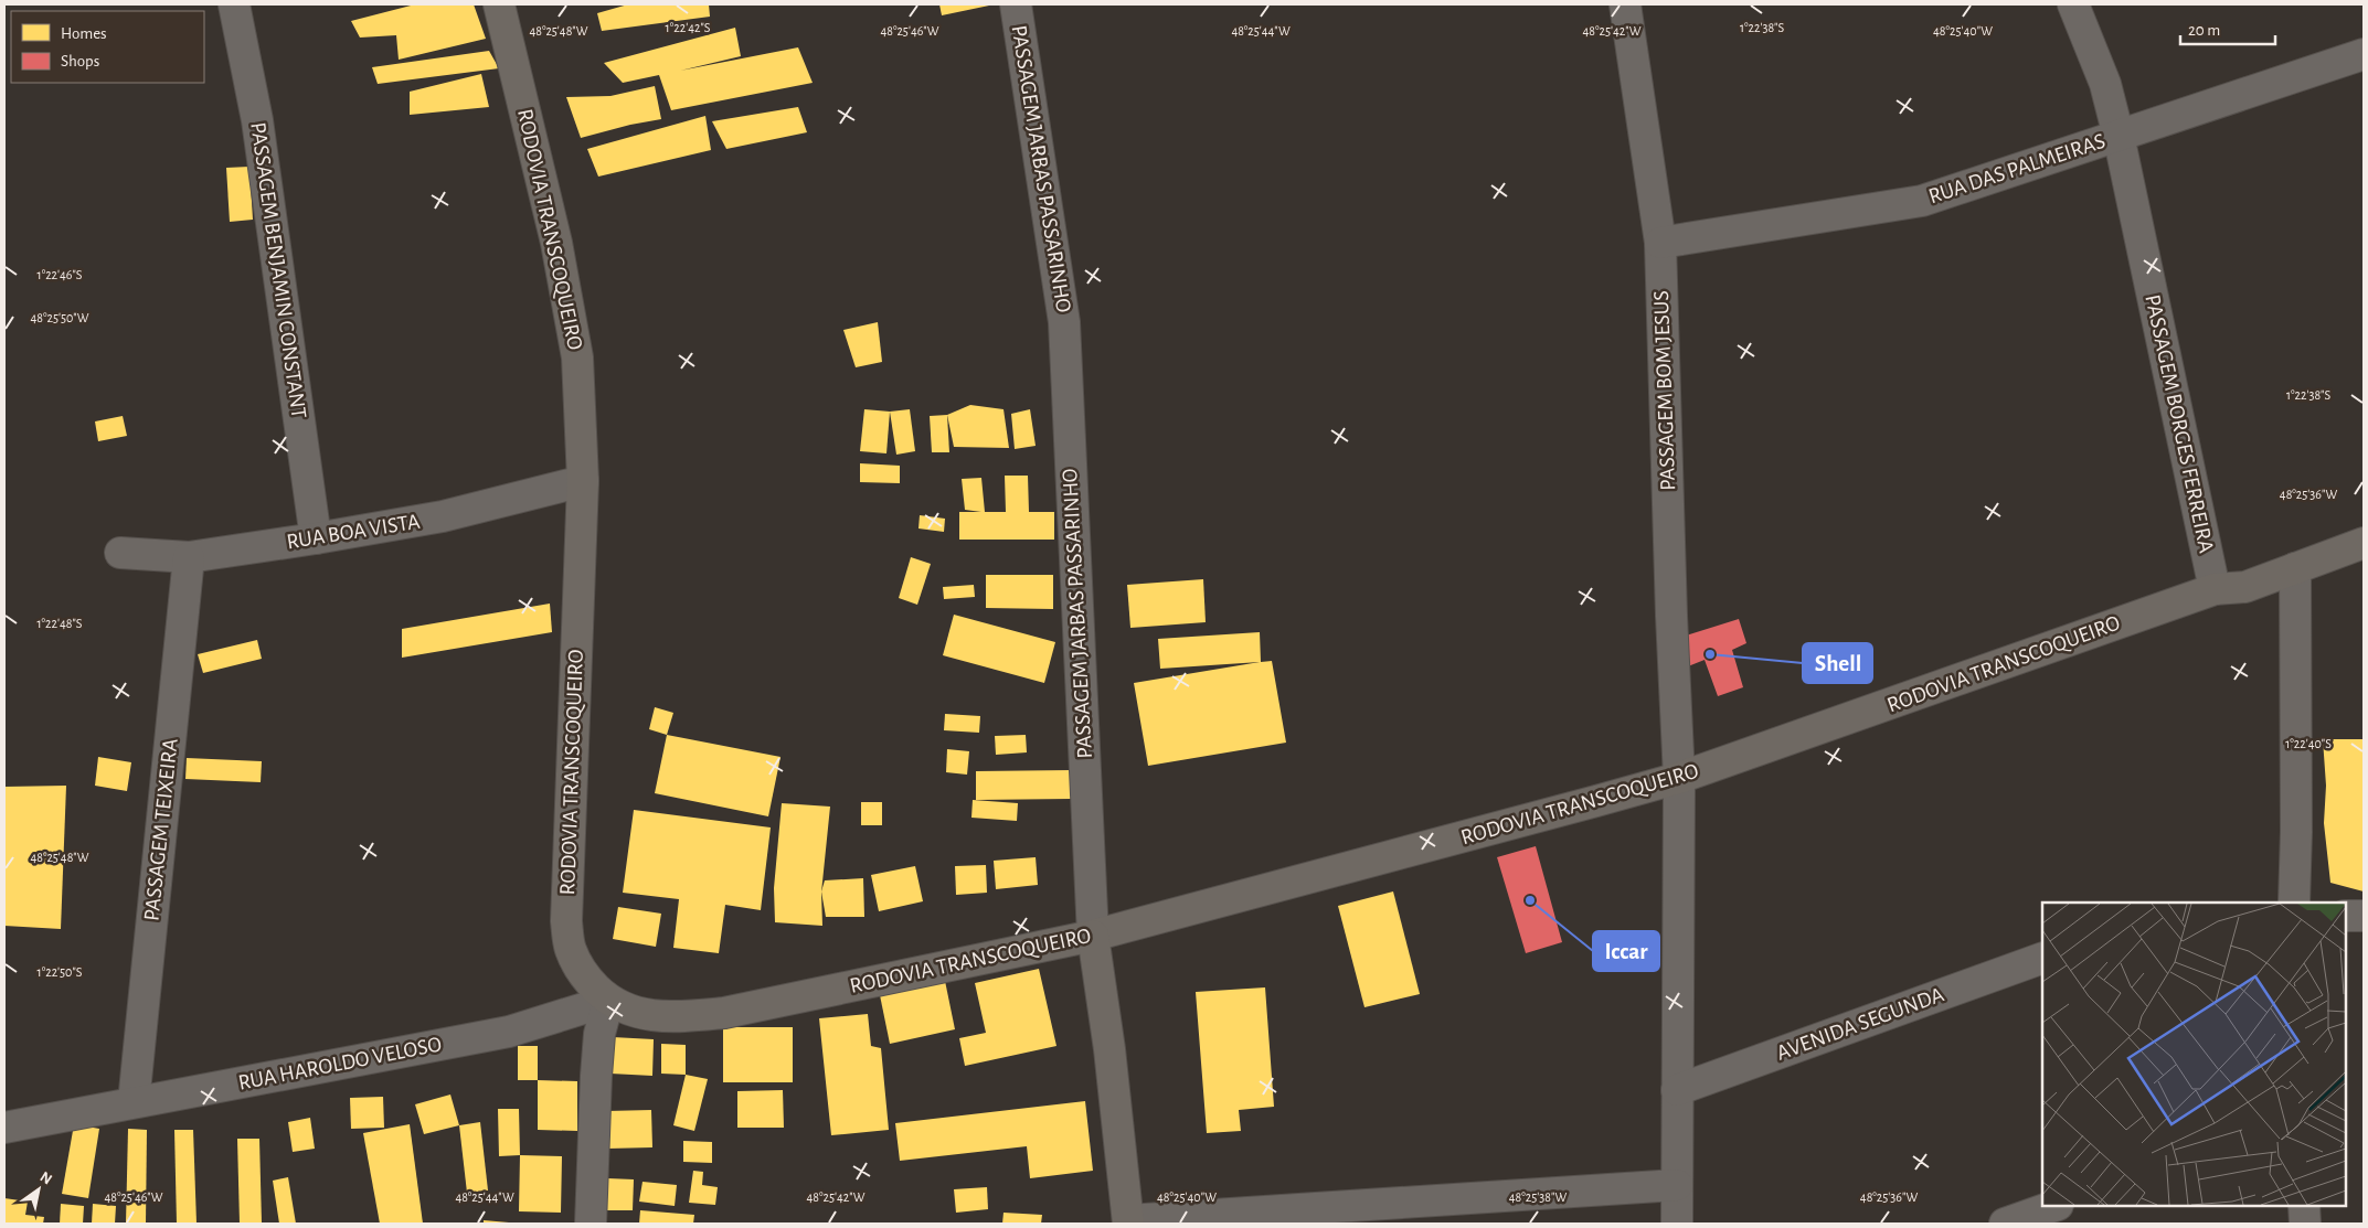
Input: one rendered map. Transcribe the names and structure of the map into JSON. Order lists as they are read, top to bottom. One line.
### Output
{"streets":{"main road":["PASSAGEM JARBAS PASSARINHO","RODOVIA TRANSCOQUEIRO"],"street":["RUA DAS PALMEIRAS","PASSAGEM BENJAMIN CONSTANT","PASSAGEM BOM JESUS","PASSAGEM BORGES FERREIRA","RUA BOA VISTA","PASSAGEM TEIXEIRA","AVENIDA SEGUNDA","RUA HAROLDO VELOSO"]},"crossings":[["PASSAGEM JARBAS PASSARINHO","RODOVIA TRANSCOQUEIRO"],["RUA DAS PALMEIRAS","PASSAGEM BOM JESUS"],["RUA DAS PALMEIRAS","PASSAGEM BORGES FERREIRA"],["RODOVIA TRANSCOQUEIRO","PASSAGEM BOM JESUS"],["RODOVIA TRANSCOQUEIRO","PASSAGEM BORGES FERREIRA"],["RODOVIA TRANSCOQUEIRO","RUA BOA VISTA"],["RODOVIA TRANSCOQUEIRO","RUA HAROLDO VELOSO"],["PASSAGEM BENJAMIN CONSTANT","RUA BOA VISTA"],["RUA BOA VISTA","PASSAGEM TEIXEIRA"],["PASSAGEM TEIXEIRA","RUA HAROLDO VELOSO"]],"places":["Shell","Iccar"],"legend":["Homes","Shops"],"scale_bar":"20 m","north":"top right","coordinates":["1°22'42\"S","1°22'38\"S","48°25'48\"W","48°25'46\"W","48°25'44\"W","48°25'42\"W","48°25'40\"W","1°22'46\"S","48°25'50\"W","48°25'36\"W","1°22'48\"S","1°22'40\"S","1°22'50\"S","48°25'38\"W"]}
